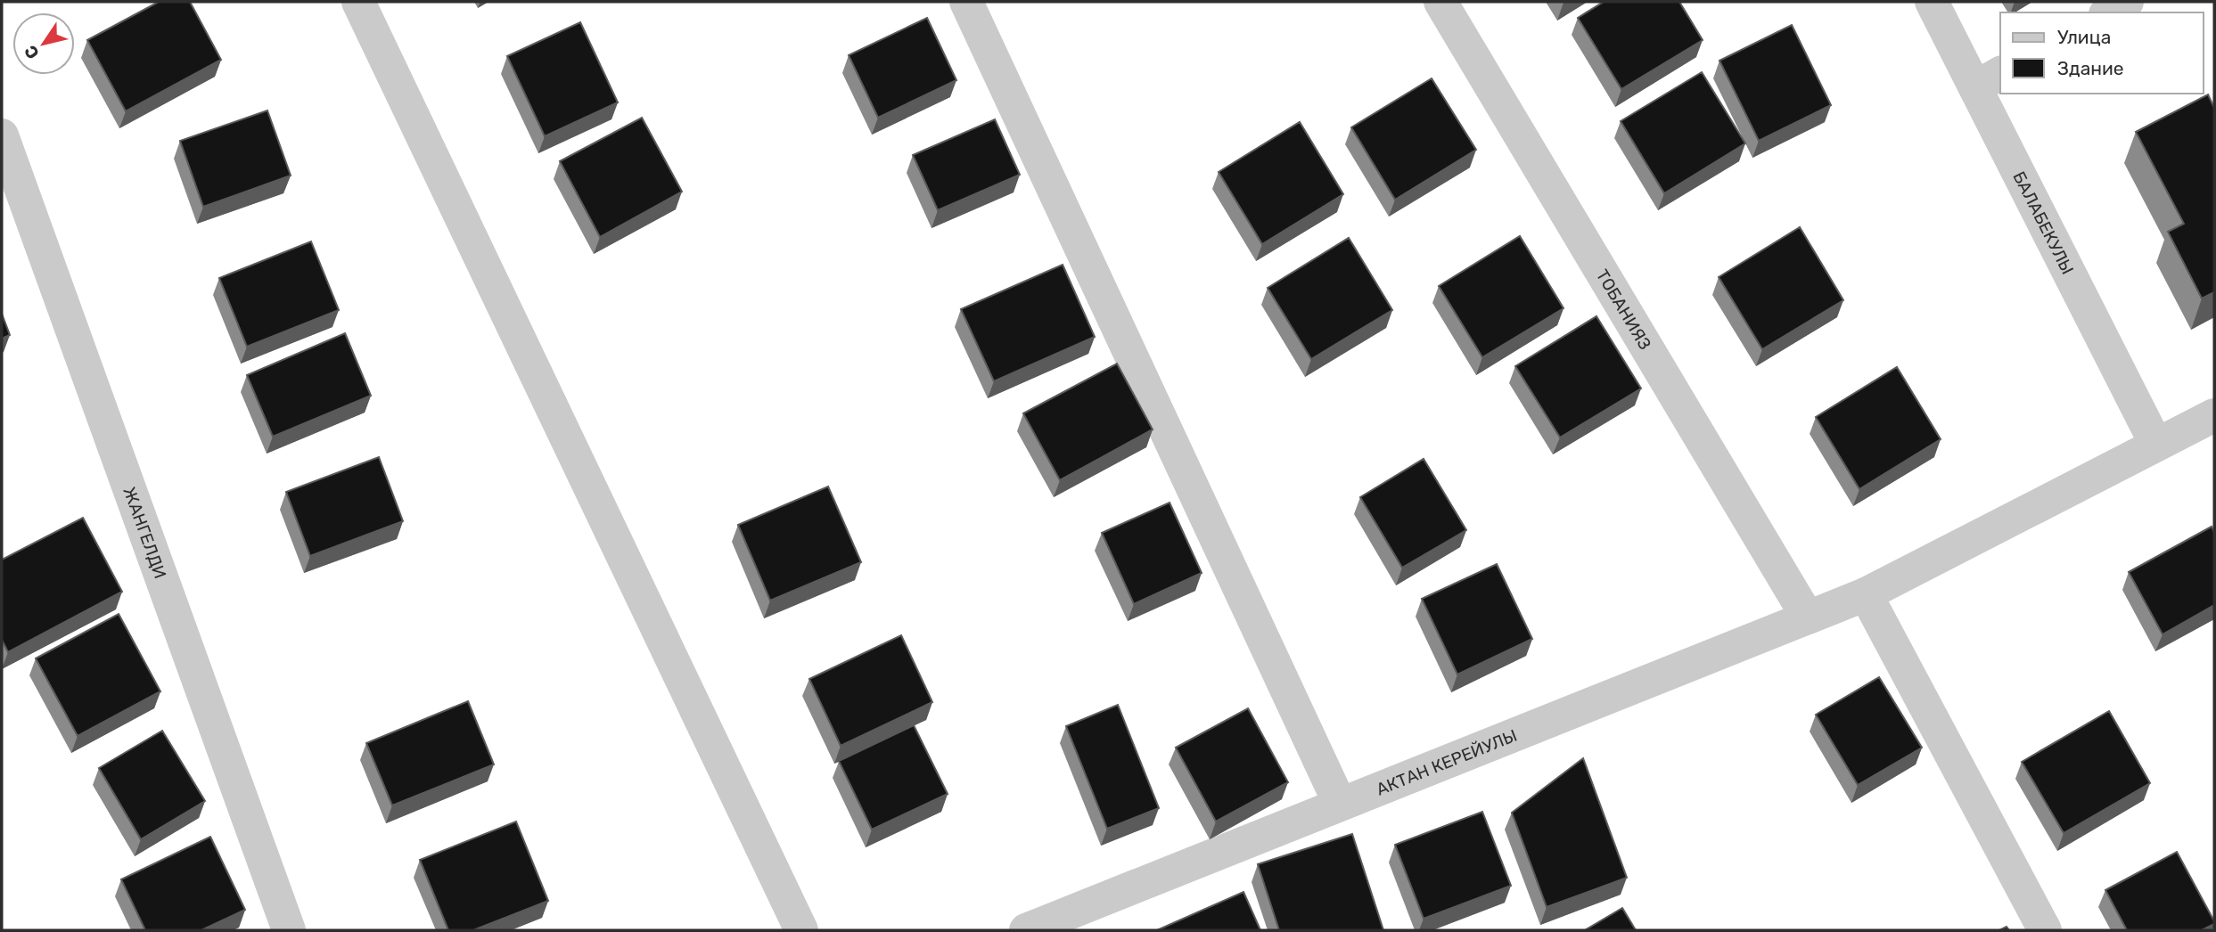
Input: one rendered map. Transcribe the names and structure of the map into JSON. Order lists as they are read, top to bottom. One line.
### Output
{"streets":{"street":["БАЛАБЕКУЛЫ","ТОБАНИЯЗ","ЖАНГЕЛДИ","АКТАН КЕРЕЙУЛЫ"]},"crossings":[["БАЛАБЕКУЛЫ","АКТАН КЕРЕЙУЛЫ"],["ТОБАНИЯЗ","АКТАН КЕРЕЙУЛЫ"]],"legend":["Улица","Здание"],"north":"bottom left"}
